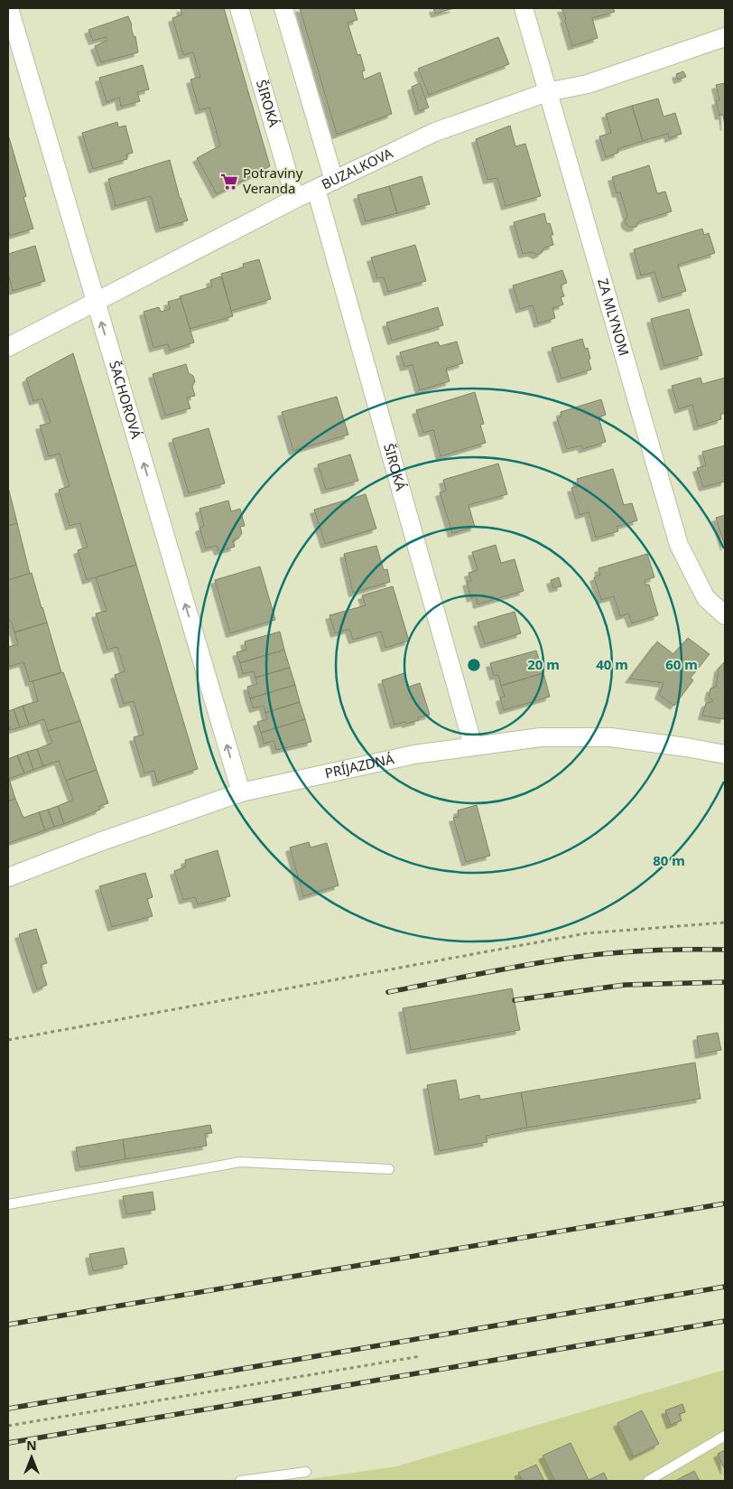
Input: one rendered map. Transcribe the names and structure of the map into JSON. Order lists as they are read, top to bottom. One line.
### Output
{"streets":{"street":["ŠIROKÁ","BUZALKOVA","ZA MLYNOM","ŠACHOROVÁ","PRÍJAZDNÁ"]},"crossings":[["ŠIROKÁ","BUZALKOVA"],["ŠIROKÁ","PRÍJAZDNÁ"],["BUZALKOVA","ZA MLYNOM"],["BUZALKOVA","ŠACHOROVÁ"],["ŠACHOROVÁ","PRÍJAZDNÁ"]],"one_way":["ŠACHOROVÁ"],"places":{"supermarket":["Potraviny Veranda"]},"north":"top","rings":["20 m","40 m","60 m","80 m"]}
